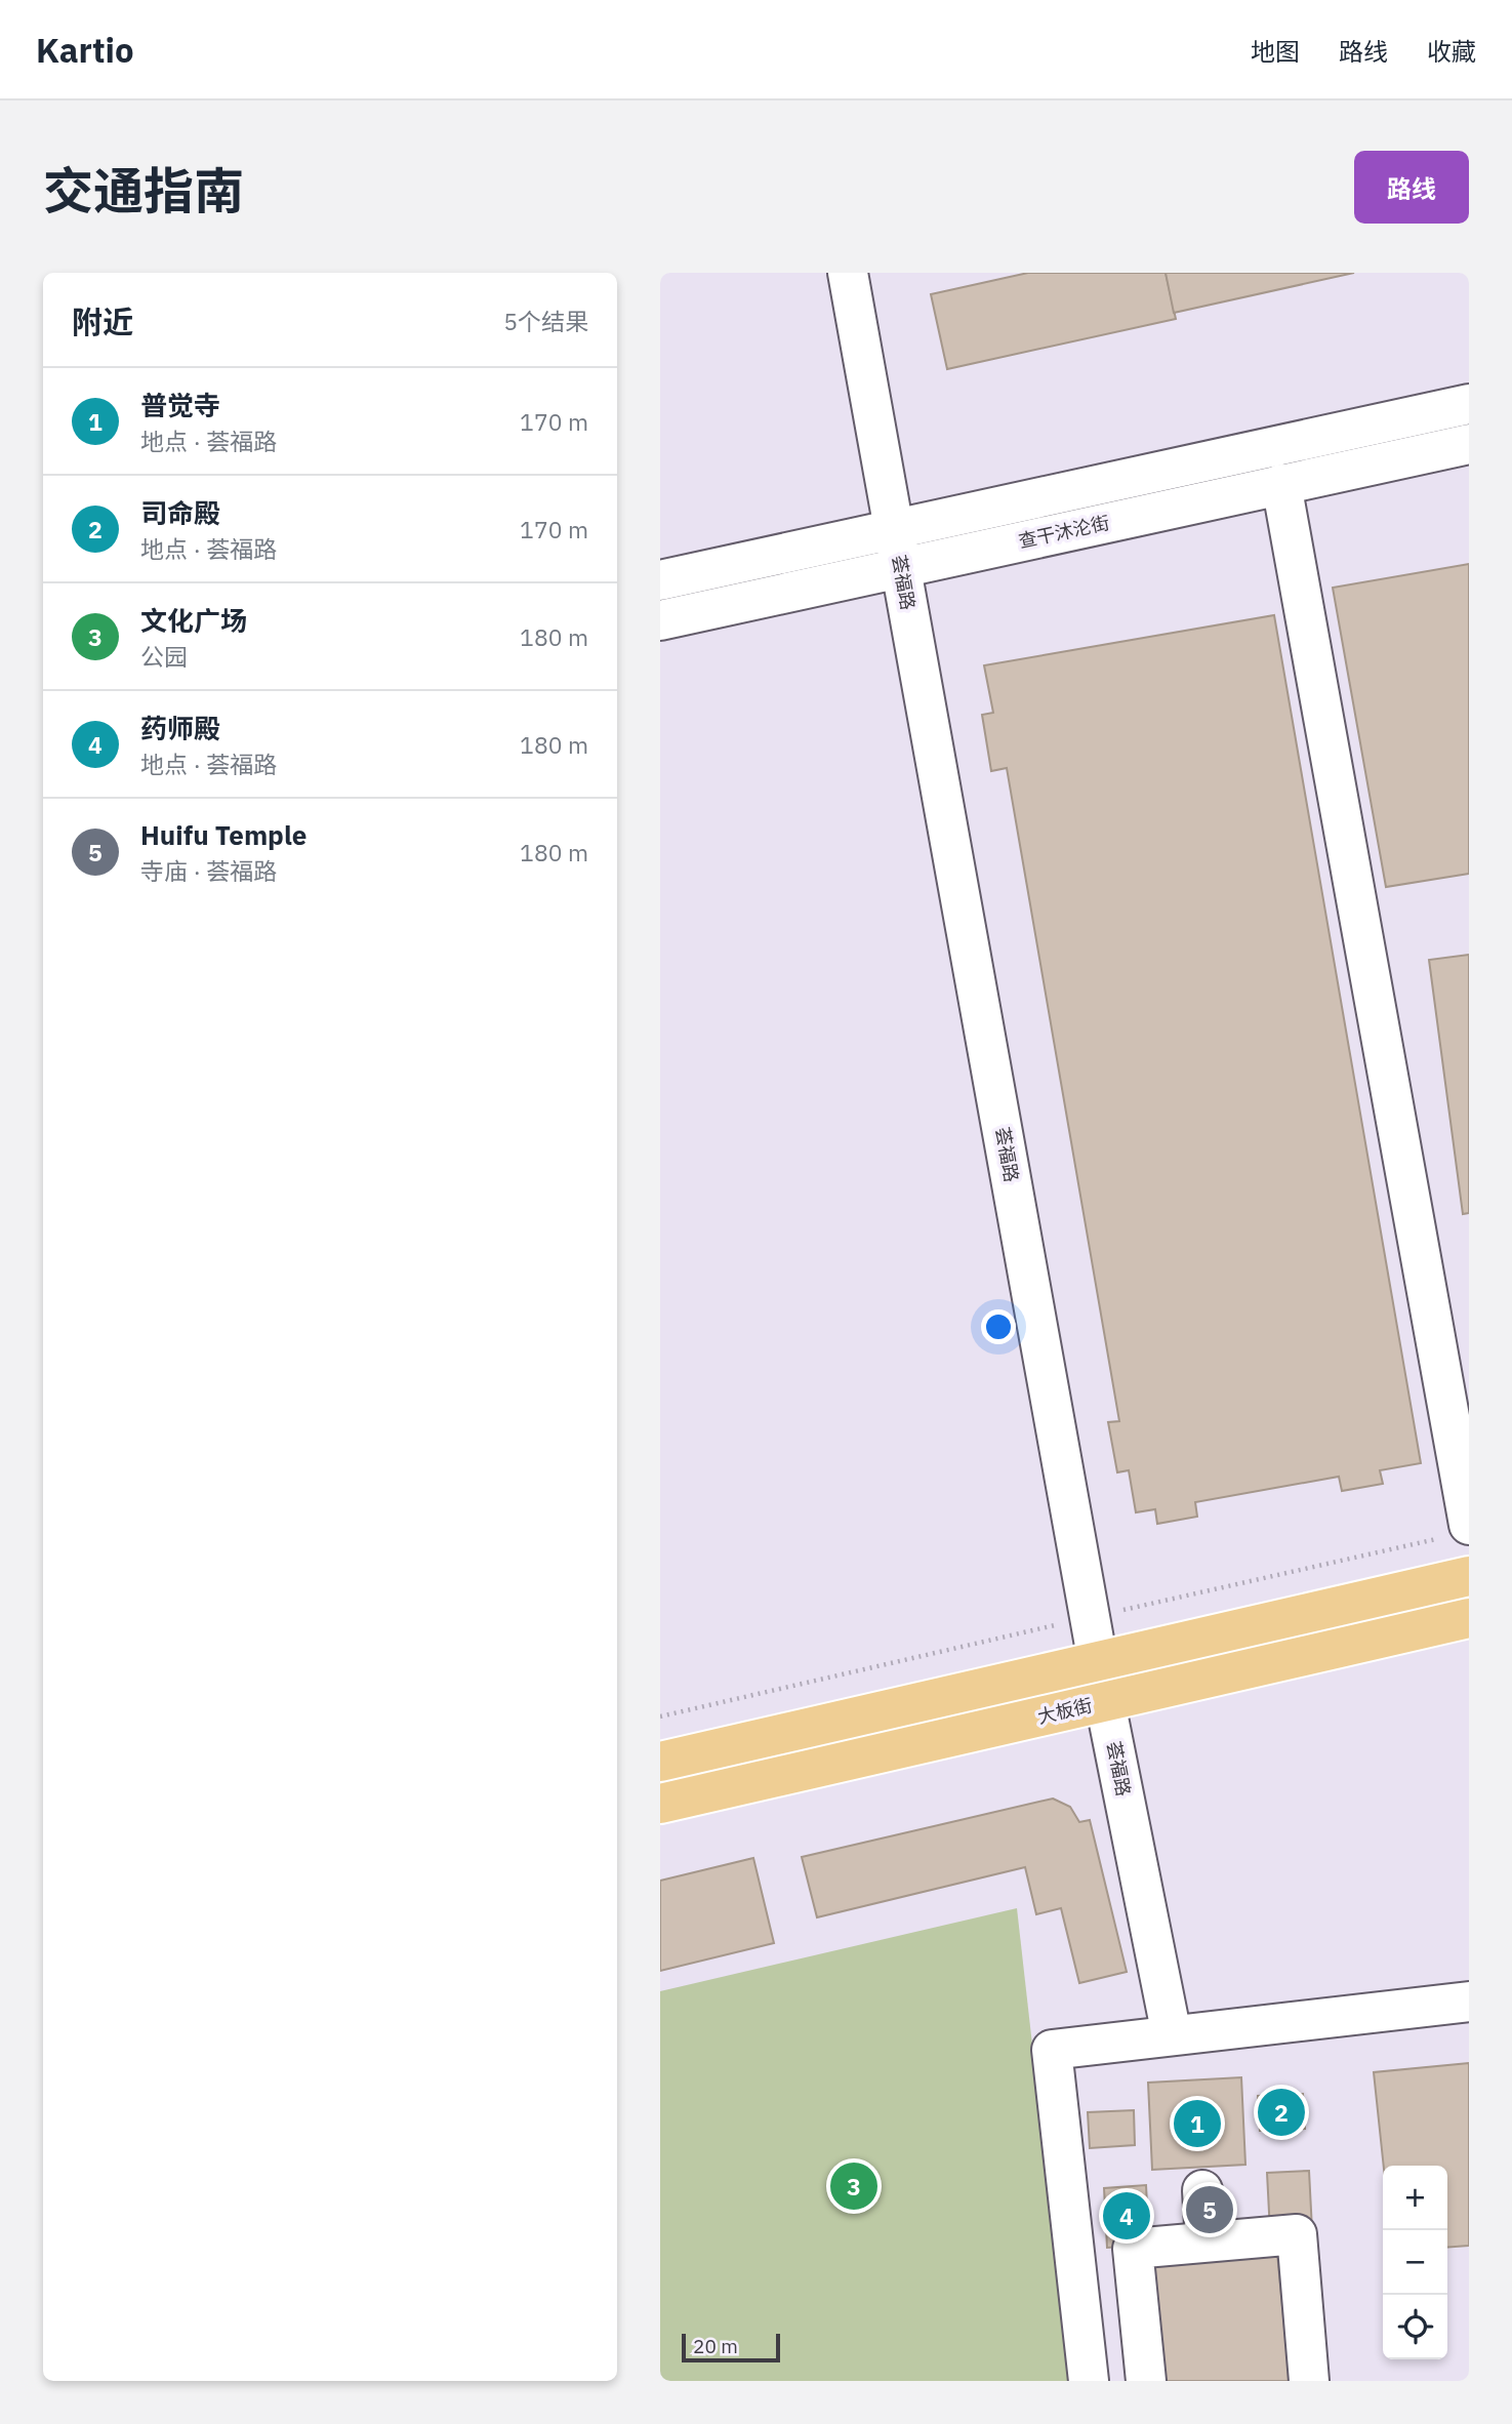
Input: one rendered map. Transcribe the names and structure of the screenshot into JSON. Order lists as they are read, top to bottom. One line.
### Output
{"streets":{"main road":["大板街"],"street":["查干沐沦街","荟福路"]},"crossings":[["查干沐沦街","荟福路"],["荟福路","大板街"]],"scale_bar":"20 m","page":{"header":"Kartio","nav":["地图","路线","收藏"],"title":"交通指南","buttons":"路线","heading":["附近","5个结果"],"list":[{"mark":"1","name":"普觉寺","note":"地点 · 荟福路","value":"170 m"},{"mark":"2","name":"司命殿","note":"地点 · 荟福路","value":"170 m"},{"mark":"3","name":"文化广场","note":"公园","value":"180 m"},{"mark":"4","name":"药师殿","note":"地点 · 荟福路","value":"180 m"},{"mark":"5","name":"Huifu Temple","note":"寺庙 · 荟福路","value":"180 m"}],"pins":["2","1","3","5","4"],"map_buttons":["+","−"],"scale":"20 m"}}
